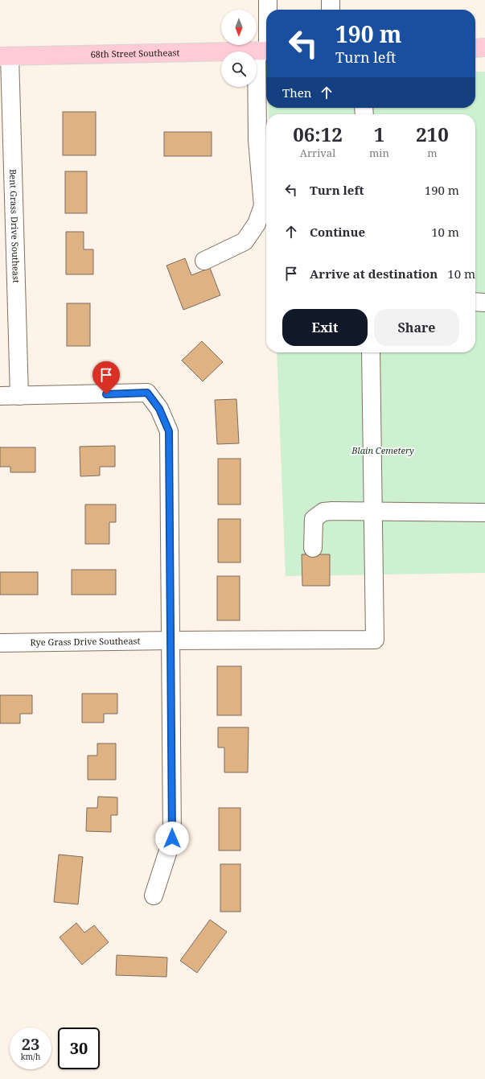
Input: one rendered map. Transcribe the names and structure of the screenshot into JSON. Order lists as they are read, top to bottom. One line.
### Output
{"streets":{"main road":["68th Street Southeast"],"street":["Bent Grass Drive Southeast","Rye Grass Drive Southeast"]},"crossings":[["68th Street Southeast","Bent Grass Drive Southeast"]],"parks":["Blain Cemetery"],"north":"bottom","page":{"turn":["190 m","Turn left"],"then":"Then","eta":["06:12","Arrival","1","min","210","m"],"list":[{"name":"Turn left","value":"190 m"},{"name":"Continue","value":"10 m"},{"name":"Arrive at destination","value":"10 m"}],"buttons":["Exit","Share"],"speed":"23 km/h","limit":"30"}}
